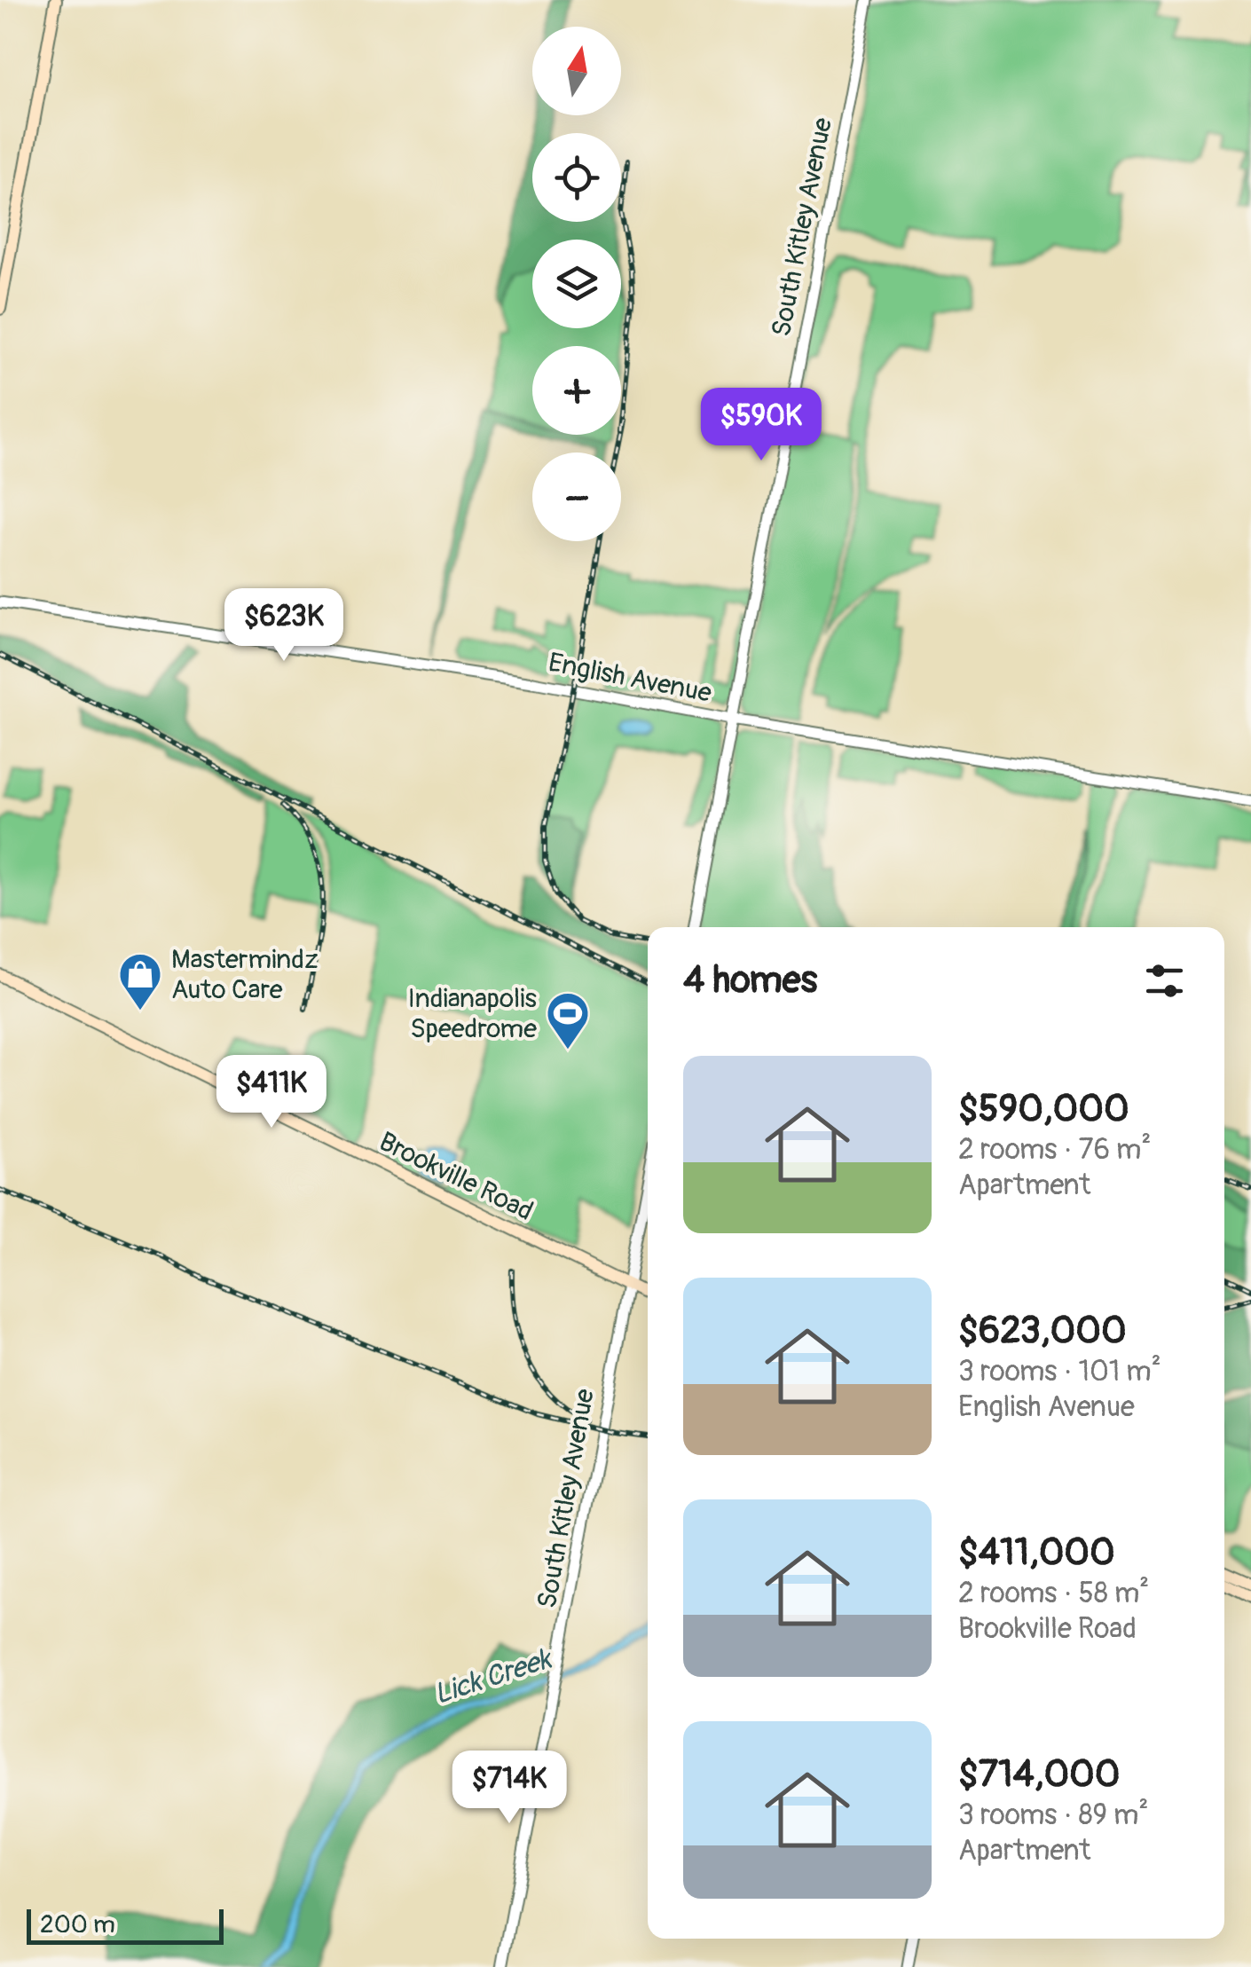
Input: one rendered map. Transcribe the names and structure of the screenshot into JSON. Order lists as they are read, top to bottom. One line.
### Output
{"streets":{"main road":["Brookville Road"],"street":["South Kitley Avenue","English Avenue"]},"crossings":[["South Kitley Avenue","English Avenue"],["South Kitley Avenue","Brookville Road"]],"water":["Lick Creek"],"places":{"shop":["Mastermindz Auto Care"],"sports":["Indianapolis Speedrome"]},"scale_bar":"200 m","north":"top","page":{"map_buttons":["+","−"],"price":["$590K","$623K","$411K","$714K"],"heading":"4 homes","list":[{"name":"$590,000","note":"2 rooms · 76 m² · Apartment"},{"name":"$623,000","note":"3 rooms · 101 m² · English Avenue"},{"name":"$411,000","note":"2 rooms · 58 m² · Brookville Road"},{"name":"$714,000","note":"3 rooms · 89 m² · Apartment"}],"scale":"200 m"}}
